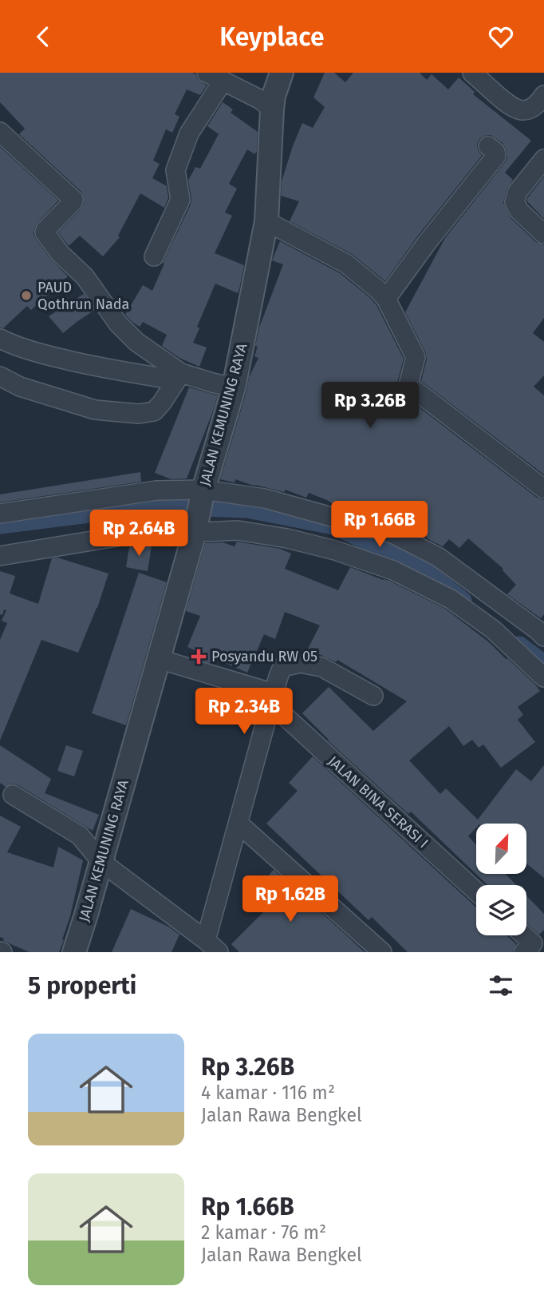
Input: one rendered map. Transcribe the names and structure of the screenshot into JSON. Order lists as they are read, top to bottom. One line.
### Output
{"streets":{"street":["JALAN KEMUNING RAYA","JALAN BINA SERASI I"]},"places":{"other":["PAUD Qothrun Nada"],"health":["Posyandu RW 05"]},"north":"top right","page":{"header":"Keyplace","price":["Rp 3.26B","Rp 1.66B","Rp 2.64B","Rp 2.34B","Rp 1.62B"],"heading":"5 properti","list":[{"name":"Rp 3.26B","note":"4 kamar · 116 m² · Jalan Rawa Bengkel"},{"name":"Rp 1.66B","note":"2 kamar · 76 m² · Jalan Rawa Bengkel"}]}}
